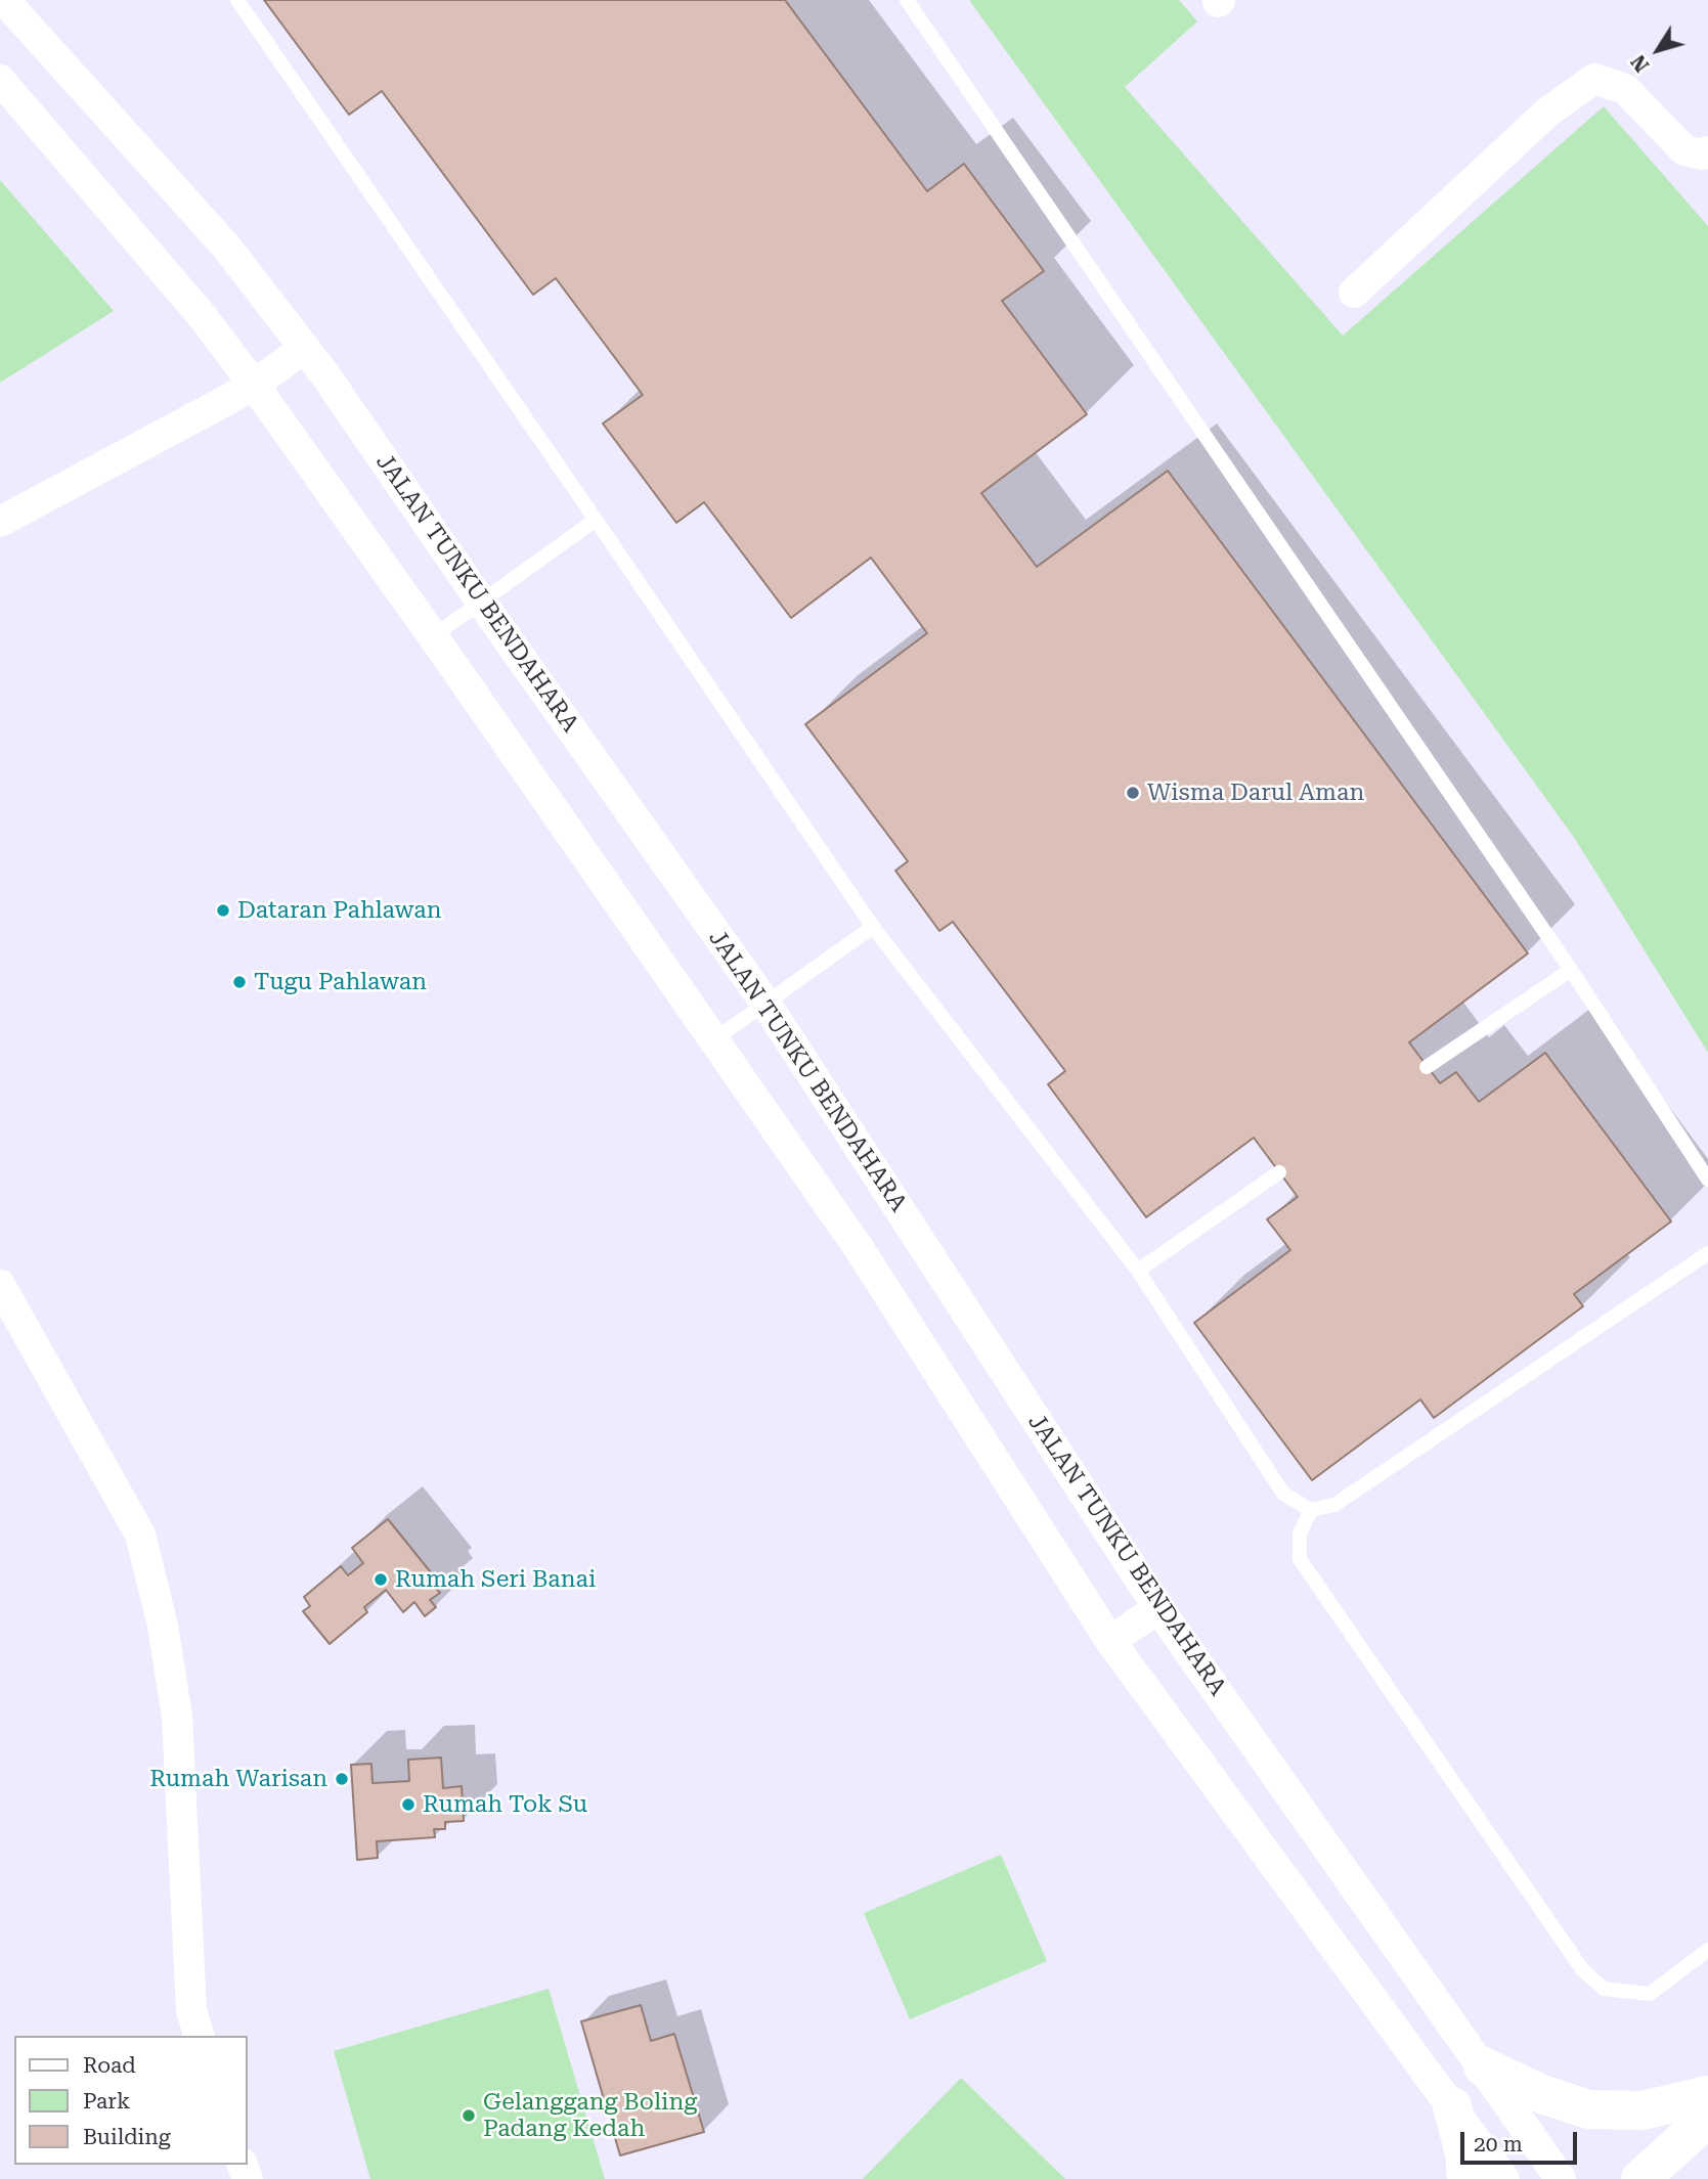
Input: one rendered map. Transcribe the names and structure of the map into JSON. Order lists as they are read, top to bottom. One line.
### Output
{"streets":{"street":["JALAN TUNKU BENDAHARA"]},"places":["Wisma Darul Aman","Dataran Pahlawan","Tugu Pahlawan","Rumah Seri Banai","Rumah Warisan","Rumah Tok Su","Gelanggang Boling Padang Kedah"],"legend":["Road","Park","Building"],"scale_bar":"20 m","north":"bottom left"}
